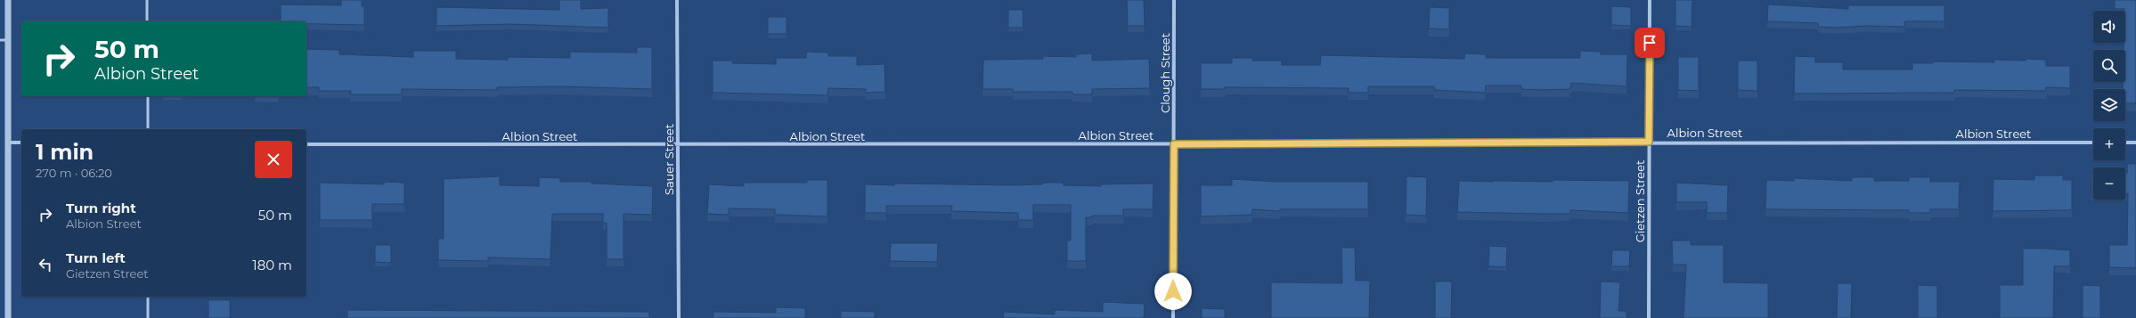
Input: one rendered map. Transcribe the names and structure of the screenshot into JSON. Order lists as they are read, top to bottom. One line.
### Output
{"streets":{"street":["Clough Street","Albion Street","Sauer Street","Gietzen Street"]},"crossings":[["Clough Street","Albion Street"],["Albion Street","Sauer Street"],["Albion Street","Gietzen Street"]],"page":{"map_buttons":["+","−"],"turn":["50 m","Albion Street"],"heading":["1 min","270 m · 06:20"],"list":[{"name":"Turn right","note":"Albion Street","value":"50 m"},{"name":"Turn left","note":"Gietzen Street","value":"180 m"}]}}
